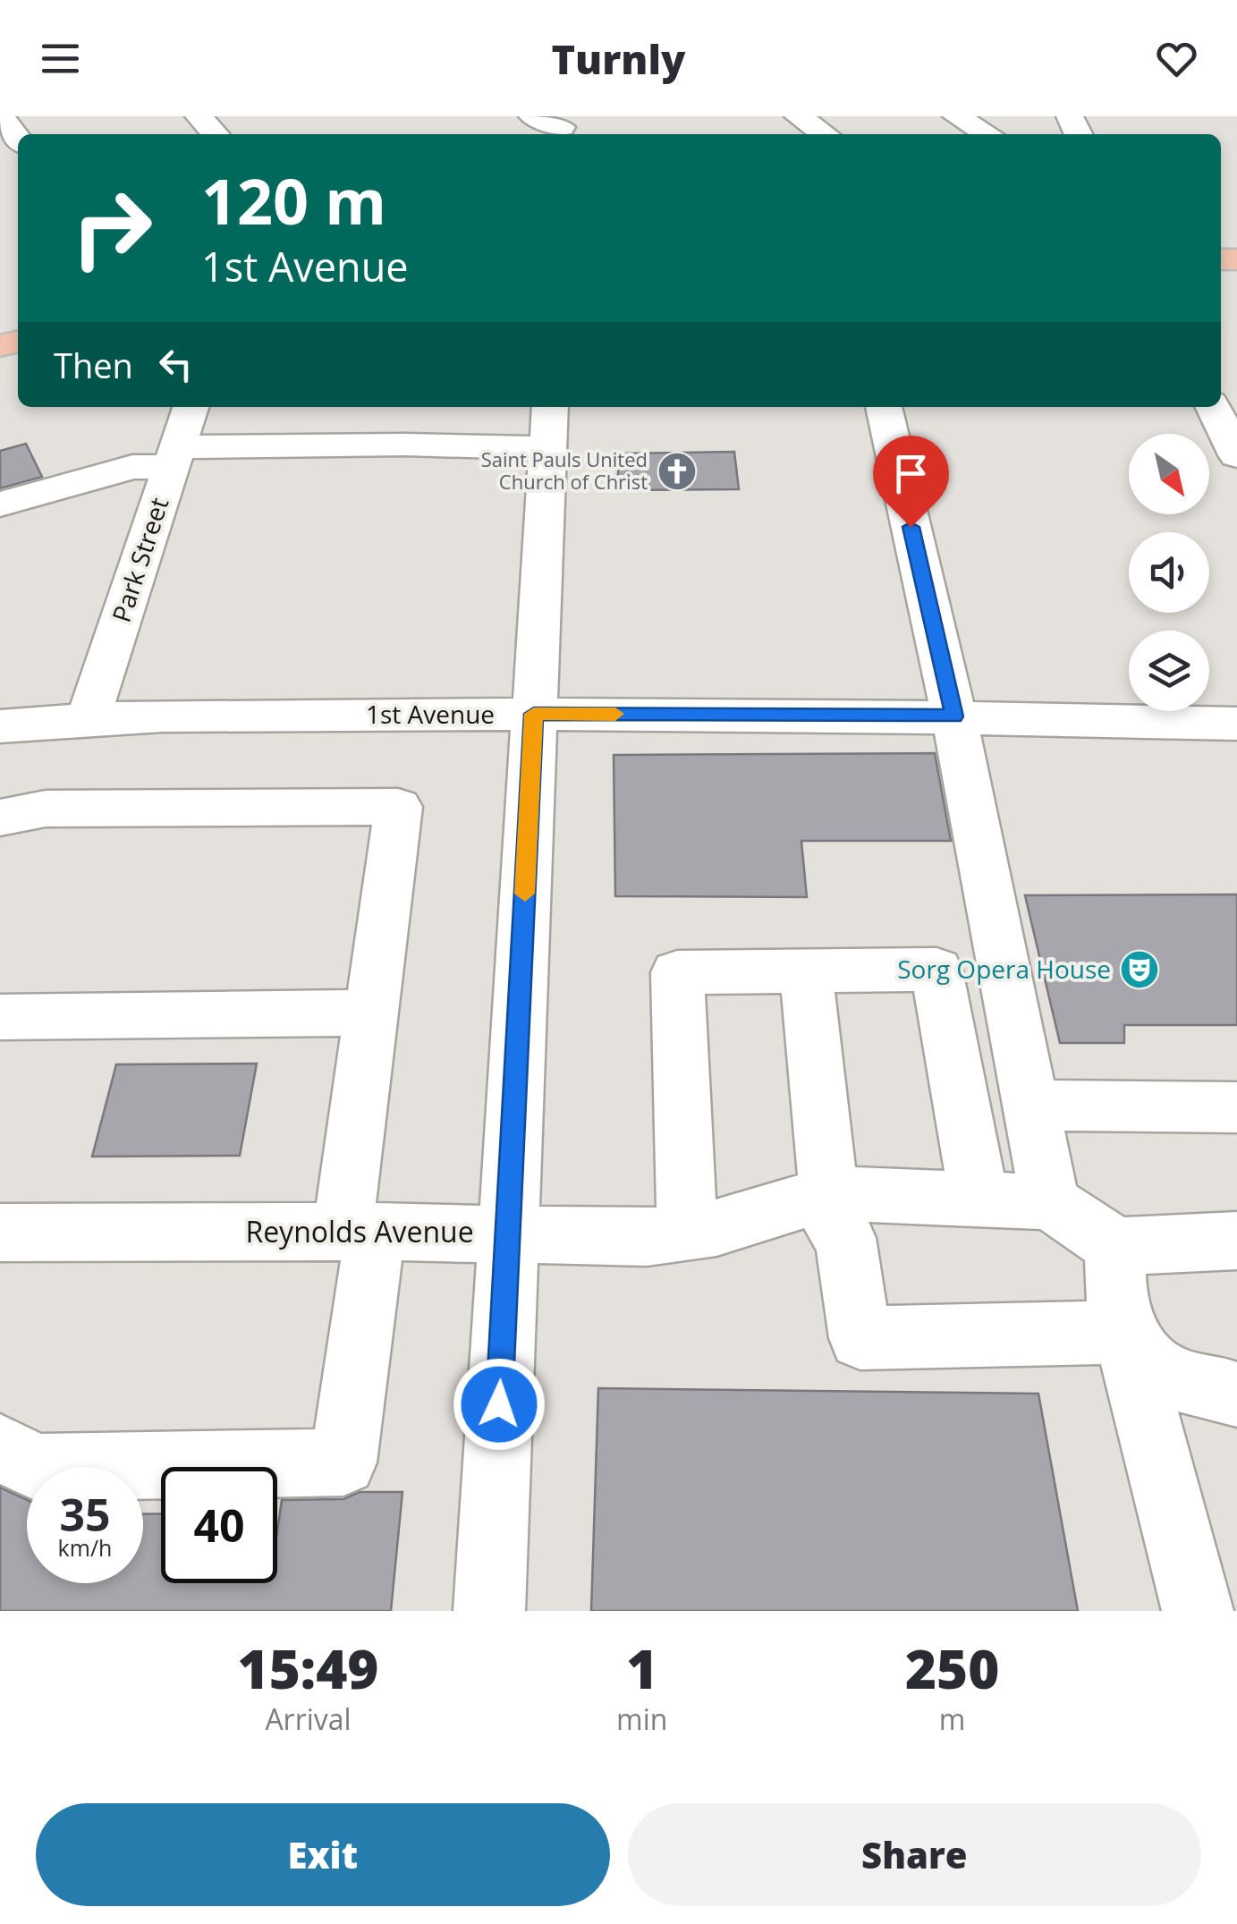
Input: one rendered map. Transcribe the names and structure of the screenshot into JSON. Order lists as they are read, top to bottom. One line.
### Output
{"streets":{"street":["Park Street","1st Avenue","Reynolds Avenue"]},"crossings":[["Park Street","1st Avenue"]],"places":{"church":["Saint Pauls United Church of Christ"],"theatre":["Sorg Opera House"]},"north":"bottom right","page":{"header":"Turnly","turn":["120 m","1st Avenue"],"then":"Then","speed":"35 km/h","limit":"40","eta":["15:49","Arrival","1","min","250","m"],"buttons":["Exit","Share"]}}
